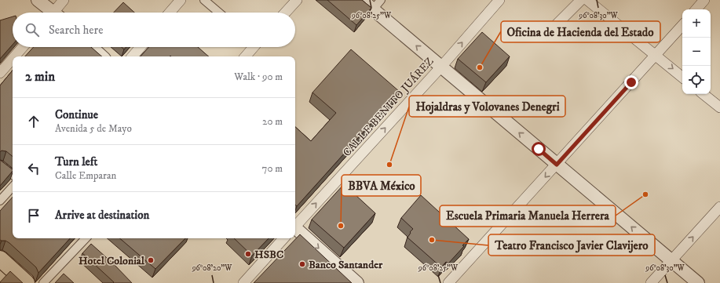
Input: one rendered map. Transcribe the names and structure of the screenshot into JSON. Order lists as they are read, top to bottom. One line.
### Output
{"streets":{"street":["CALLE BENITO JUÁREZ"]},"one_way":["CALLE BENITO JUÁREZ"],"places":["Oficina de Hacienda del Estado","Hojaldras y Volovanes Denegri","Escuela Primaria Manuela Herrera","BBVA México","Teatro Francisco Javier Clavijero","HSBC","Hotel Colonial","Banco Santander"],"page":{"map_buttons":["+","−"],"search":"Search here","heading":["2 min","Walk · 90 m"],"list":[["Continue","Avenida 5 de Mayo","20 m"],["Turn left","Calle Emparan","70 m"],"Arrive at destination"]},"coordinates":["96°08'25\"W","96°08'30\"W","96°08'20\"W"]}
